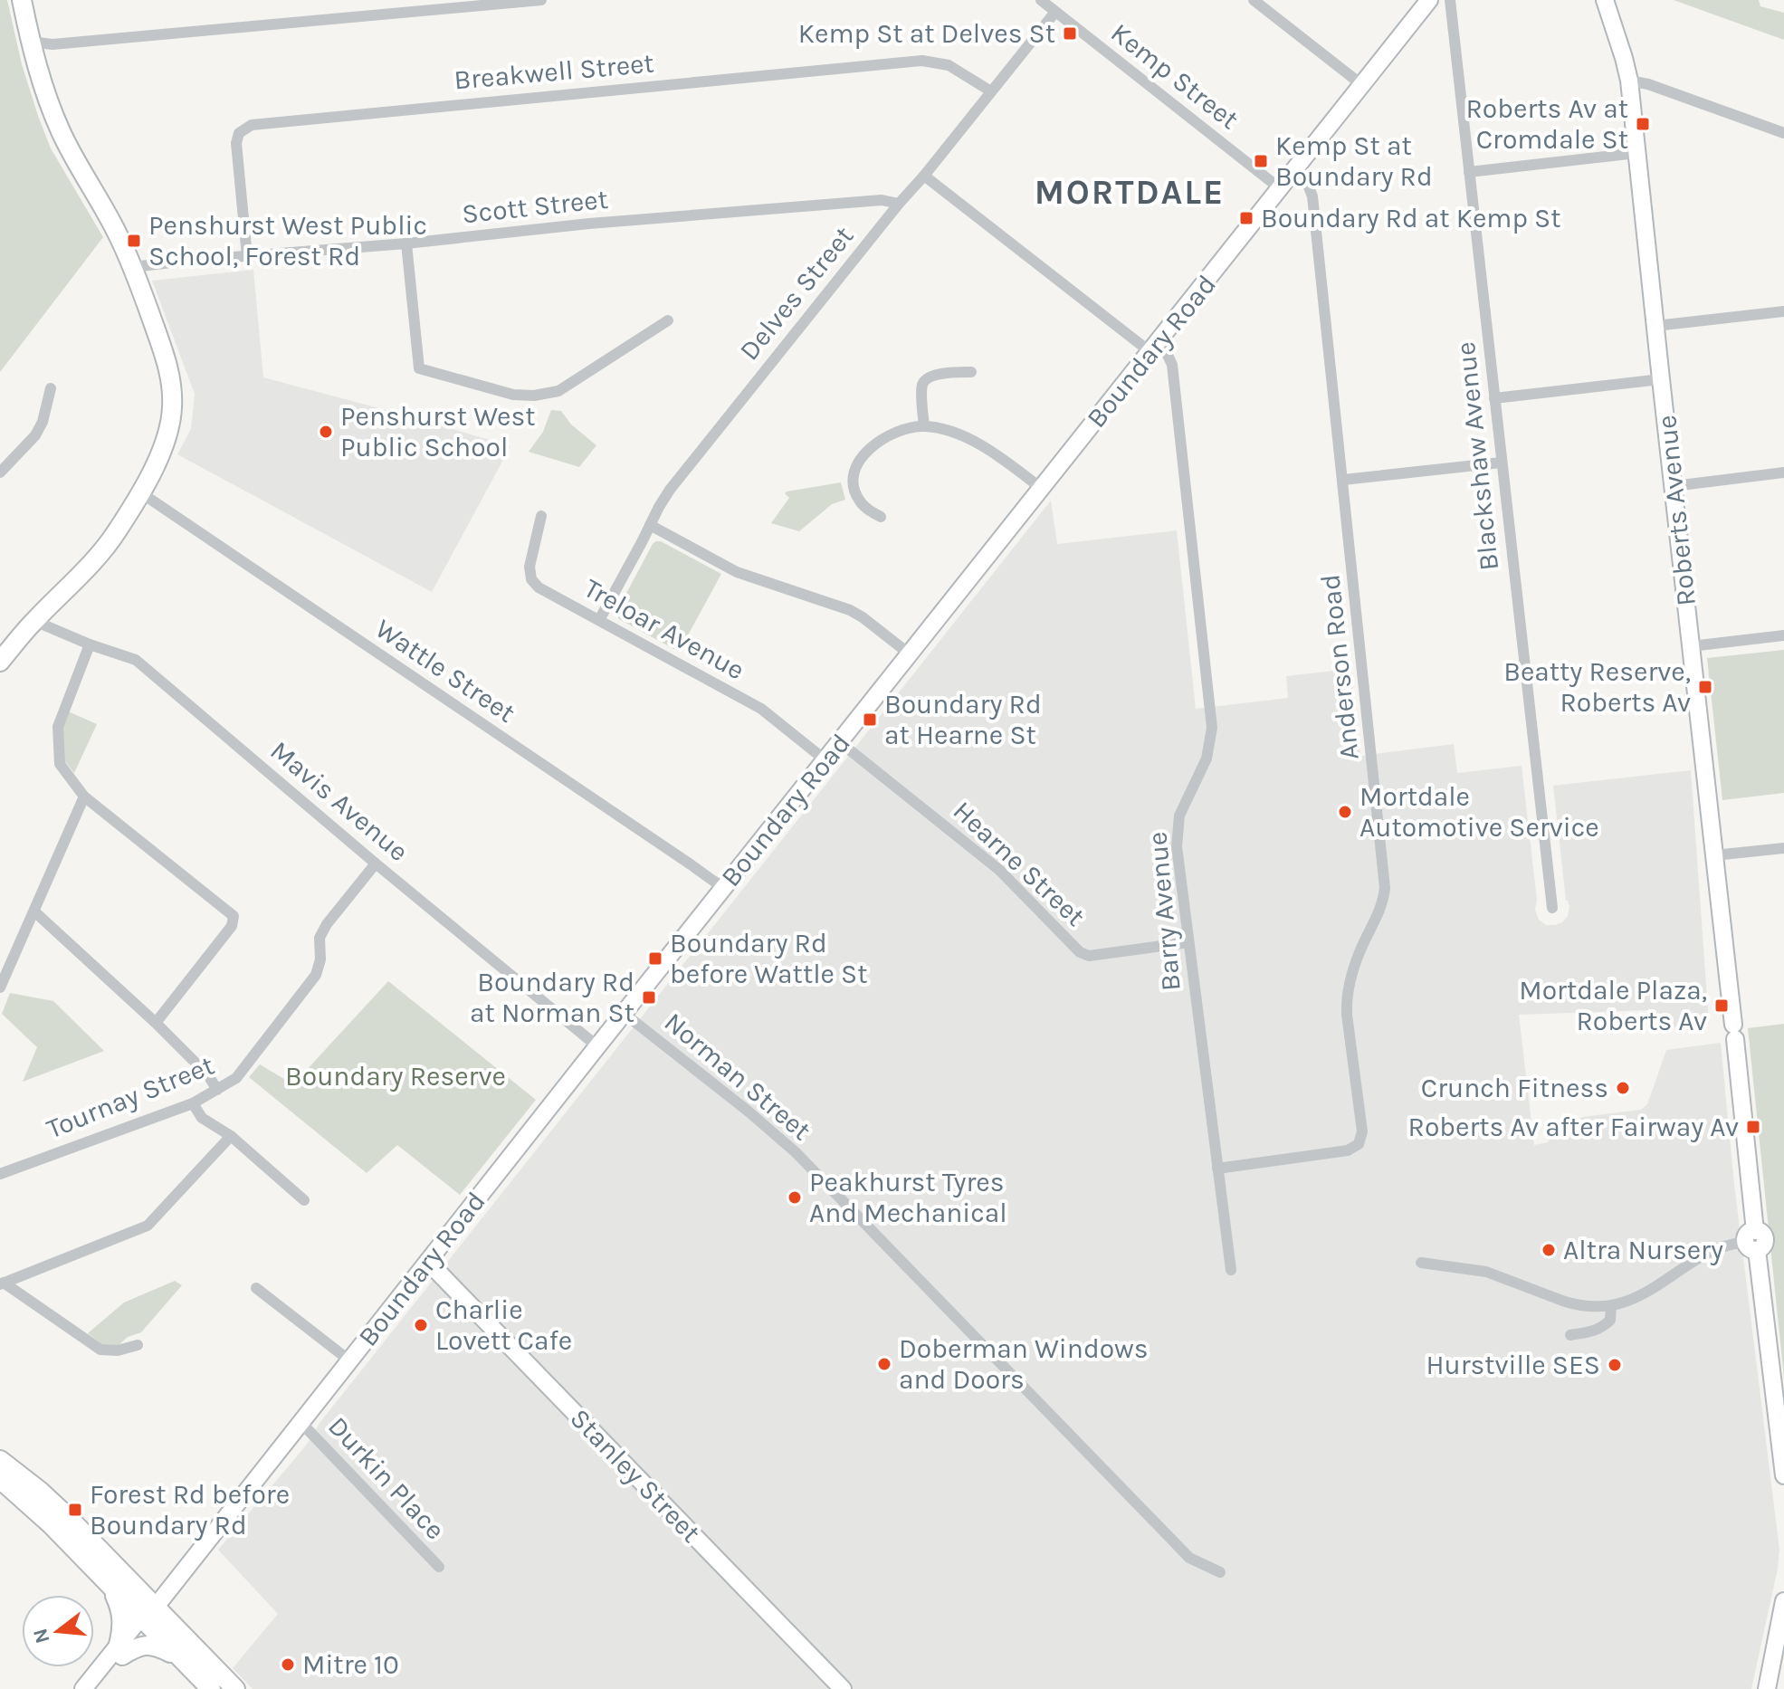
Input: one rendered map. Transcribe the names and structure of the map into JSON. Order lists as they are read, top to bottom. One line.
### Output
{"streets":{"main road":["Boundary Road","Roberts Avenue","Stanley Street"],"street":["Breakwell Street","Kemp Street","Scott Street","Delves Street","Blackshaw Avenue","Treloar Avenue","Anderson Road","Wattle Street","Mavis Avenue","Hearne Street","Barry Avenue","Norman Street","Tournay Street","Durkin Place"]},"crossings":[["Breakwell Street","Scott Street"],["Breakwell Street","Delves Street"],["Kemp Street","Delves Street"],["Kemp Street","Boundary Road"],["Scott Street","Delves Street"],["Delves Street","Treloar Avenue"],["Boundary Road","Treloar Avenue"],["Boundary Road","Anderson Road"],["Boundary Road","Wattle Street"],["Boundary Road","Mavis Avenue"],["Boundary Road","Hearne Street"],["Boundary Road","Barry Avenue"],["Boundary Road","Norman Street"],["Boundary Road","Stanley Street"],["Boundary Road","Durkin Place"],["Anderson Road","Barry Avenue"],["Mavis Avenue","Tournay Street"],["Hearne Street","Barry Avenue"]],"districts":["MORTDALE"],"parks":["Boundary Reserve"],"places":{"transit":["Kemp St at Delves St","Roberts Av at Cromdale St","Kemp St at Boundary Rd","Boundary Rd at Kemp St","Penshurst West Public School, Forest Rd","Beatty Reserve, Roberts Av","Boundary Rd at Hearne St","Boundary Rd before Wattle St","Boundary Rd at Norman St","Mortdale Plaza, Roberts Av","Roberts Av after Fairway Av","Forest Rd before Boundary Rd"],"other":["Penshurst West Public School","Mortdale Automotive Service","Crunch Fitness","Peakhurst Tyres And Mechanical","Altra Nursery","Charlie Lovett Cafe","Doberman Windows and Doors","Hurstville SES","Mitre 10"]},"north":"left"}
